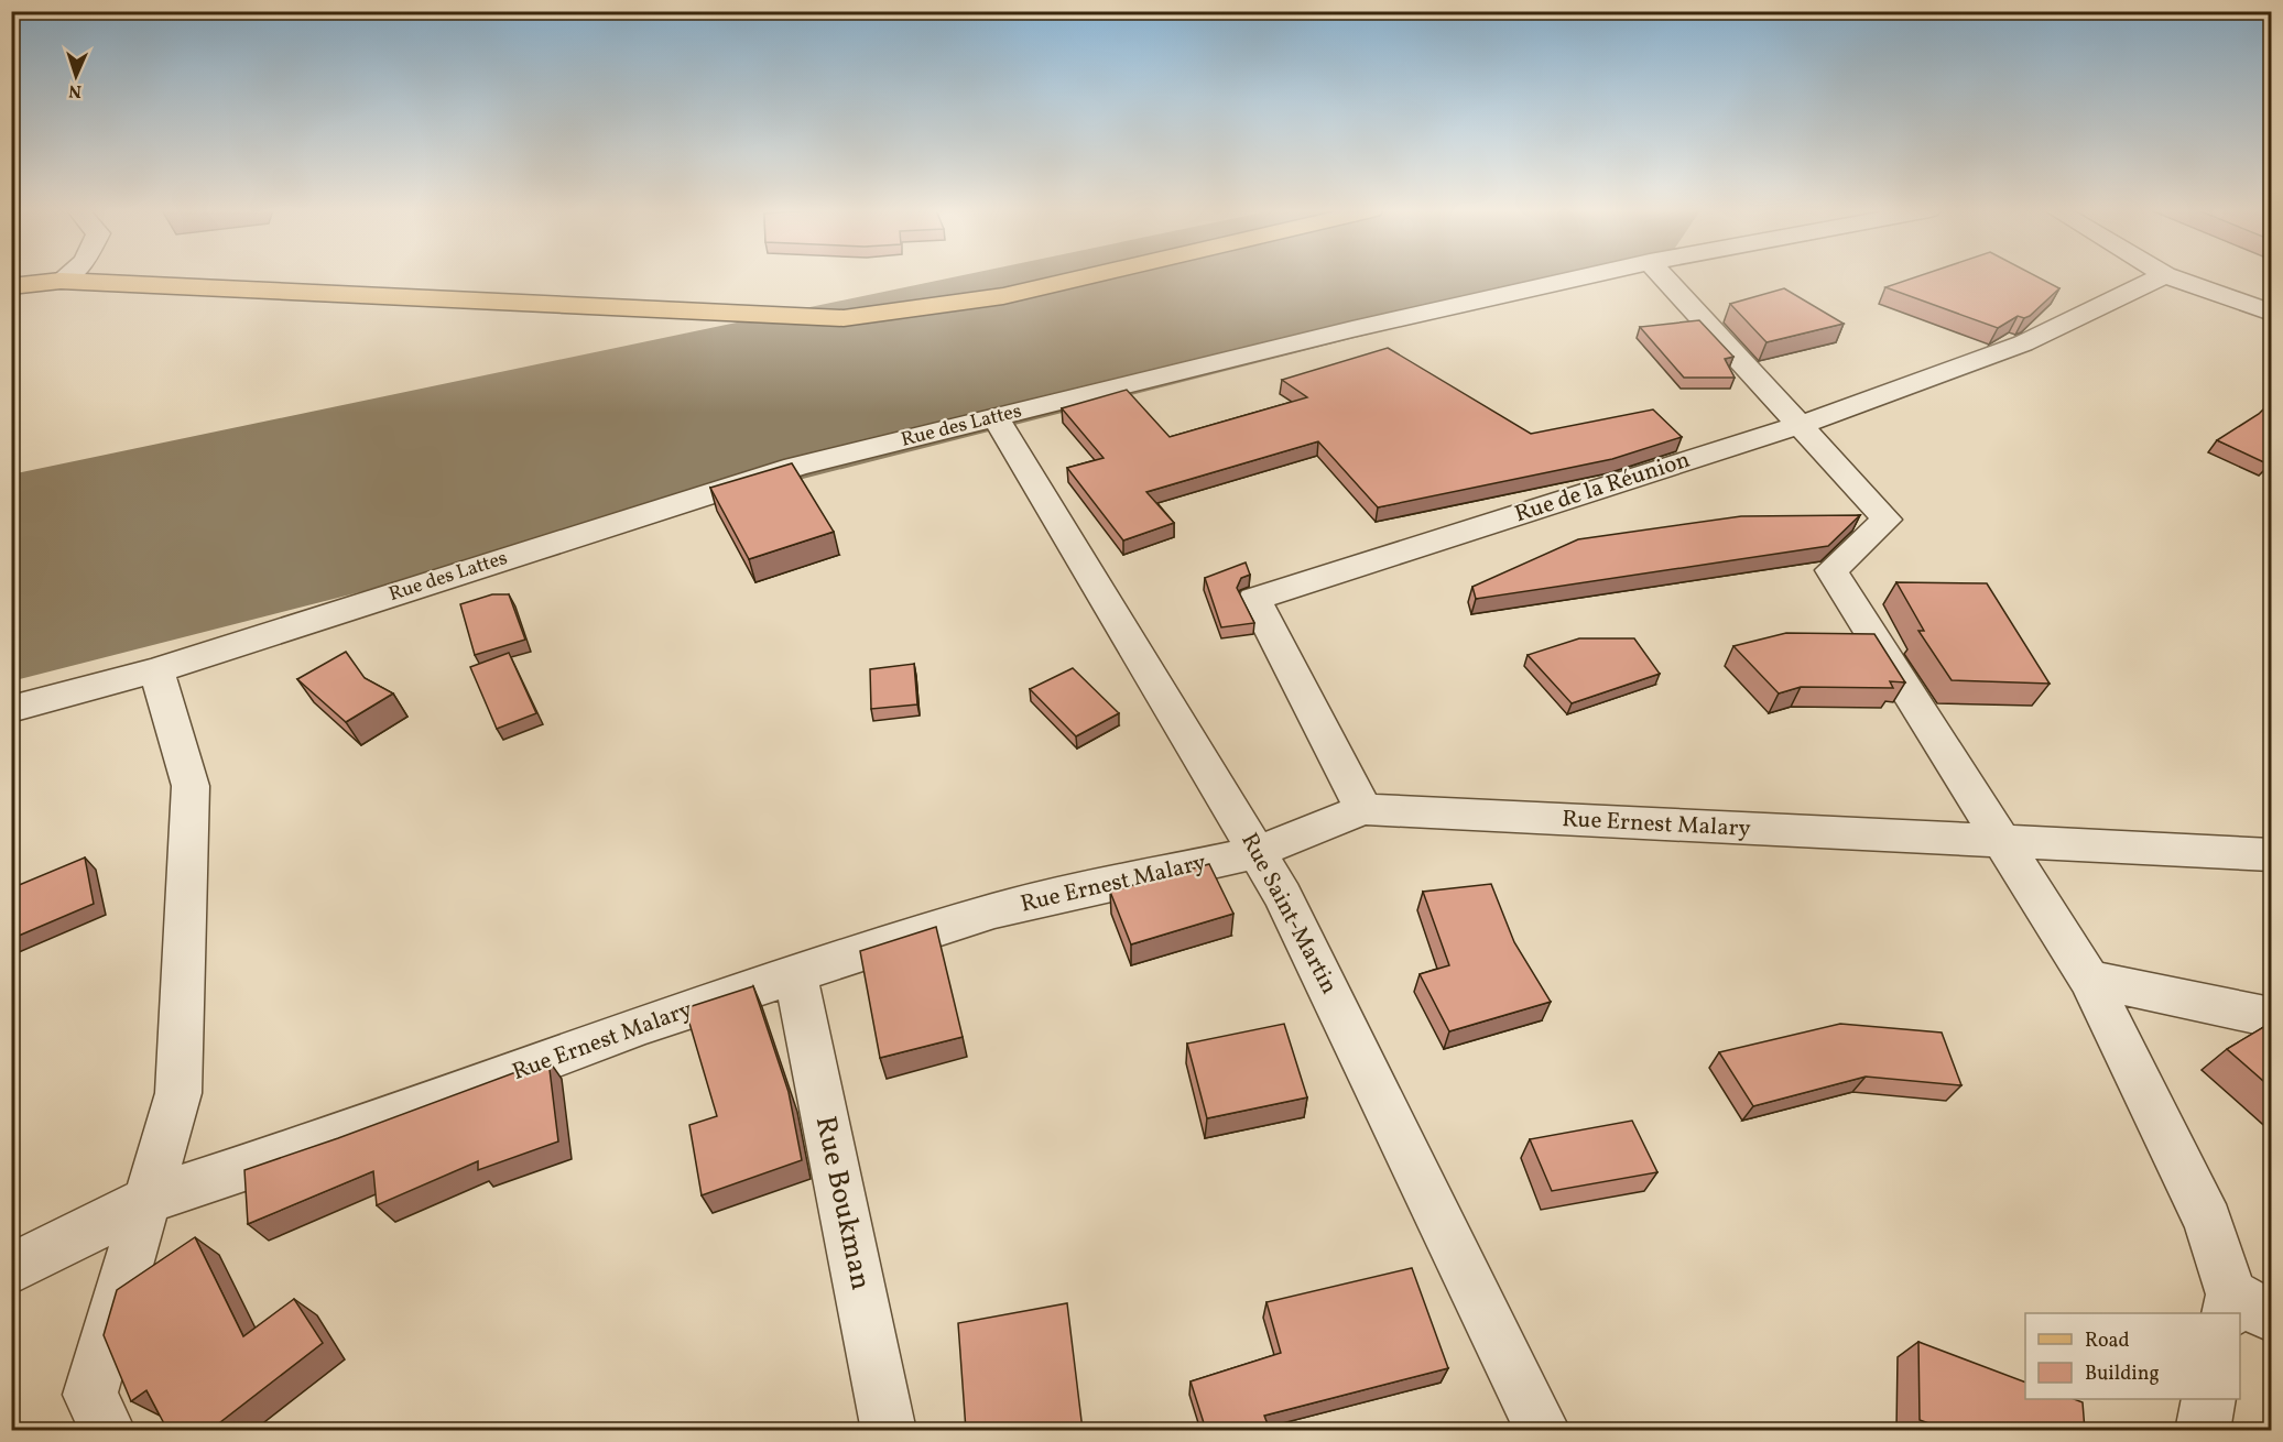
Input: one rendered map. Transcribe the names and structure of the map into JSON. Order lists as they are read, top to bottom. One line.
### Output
{"streets":{"street":["Rue des Lattes","Rue de la Réunion","Rue Ernest Malary","Rue Saint-Martin","Rue Boukman"]},"crossings":[["Rue des Lattes","Rue Saint-Martin"],["Rue de la Réunion","Rue Ernest Malary"],["Rue Ernest Malary","Rue Saint-Martin"],["Rue Ernest Malary","Rue Boukman"]],"legend":["Road","Building"],"north":"bottom"}
